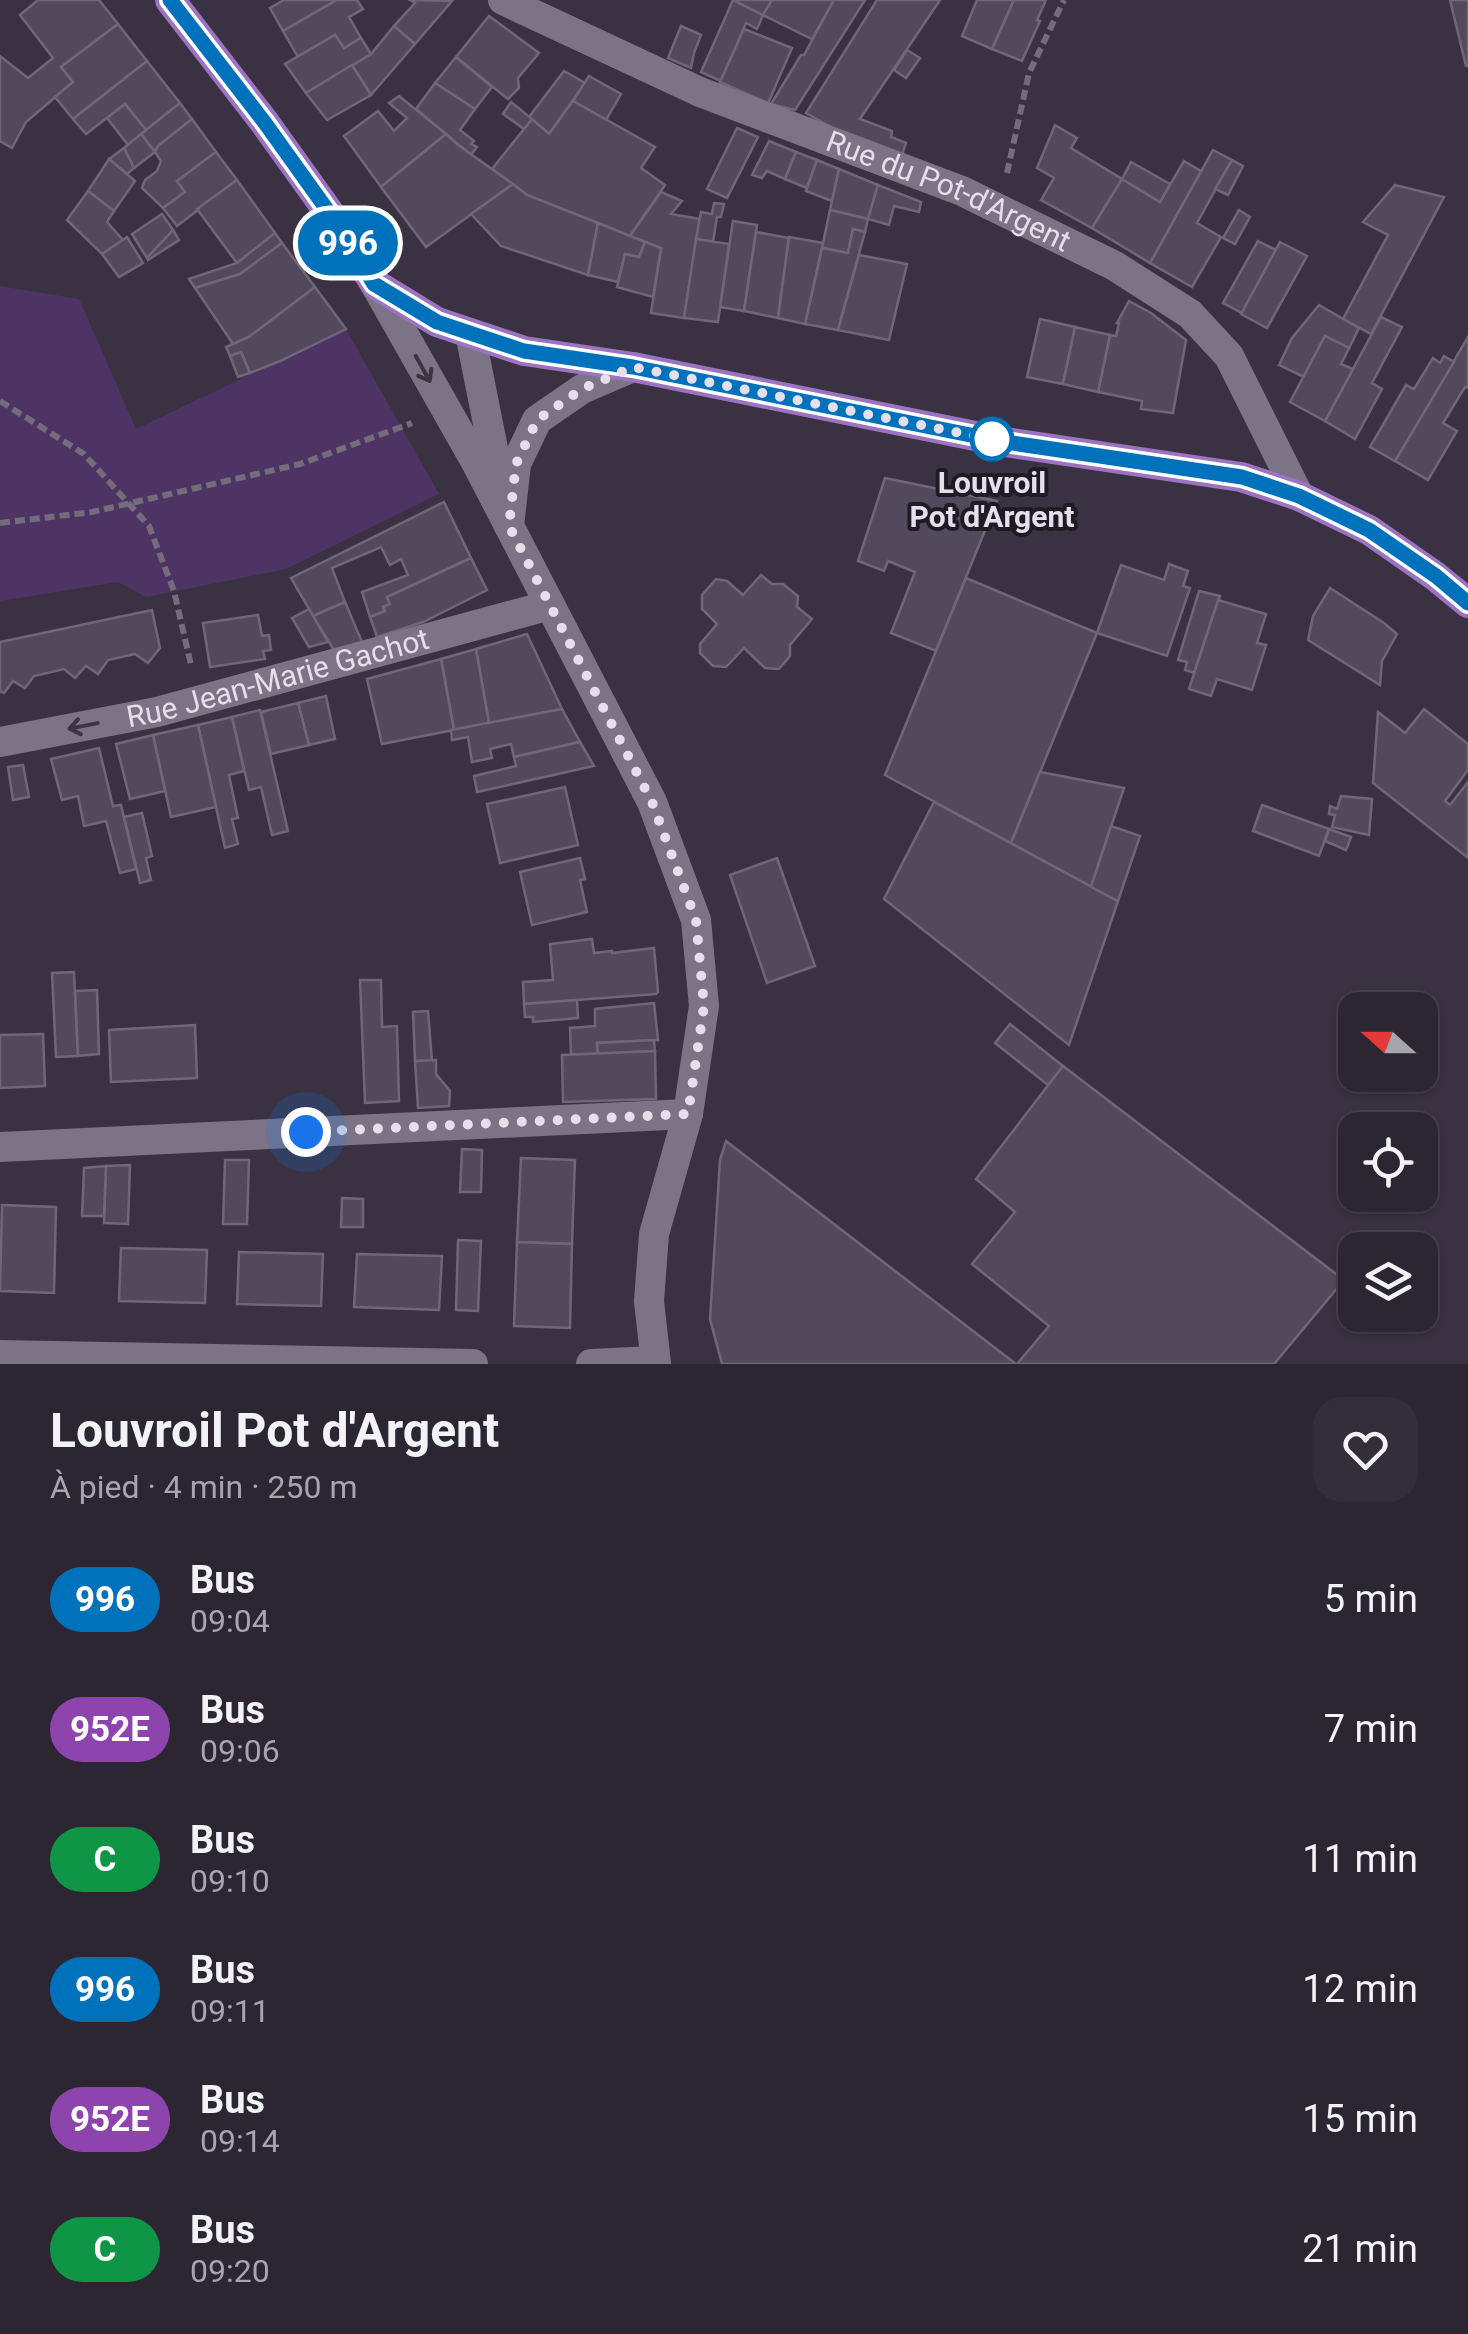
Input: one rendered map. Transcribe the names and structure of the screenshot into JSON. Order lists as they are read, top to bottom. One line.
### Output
{"streets":{"street":["Rue du Pot-d'Argent","Rue Jean-Marie Gachot"]},"one_way":["Rue Jean-Marie Gachot"],"places":["Louvroil Pot d'Argent"],"lines":["bus line 996"],"north":"left","page":{"on_map":"996","heading":["Louvroil Pot d'Argent","À pied · 4 min · 250 m"],"list":[{"mark":"996","name":"Bus","note":"09:04","value":"5 min"},{"mark":"952E","name":"Bus","note":"09:06","value":"7 min"},{"mark":"C","name":"Bus","note":"09:10","value":"11 min"},{"mark":"996","name":"Bus","note":"09:11","value":"12 min"},{"mark":"952E","name":"Bus","note":"09:14","value":"15 min"},{"mark":"C","name":"Bus","note":"09:20","value":"21 min"}]}}
